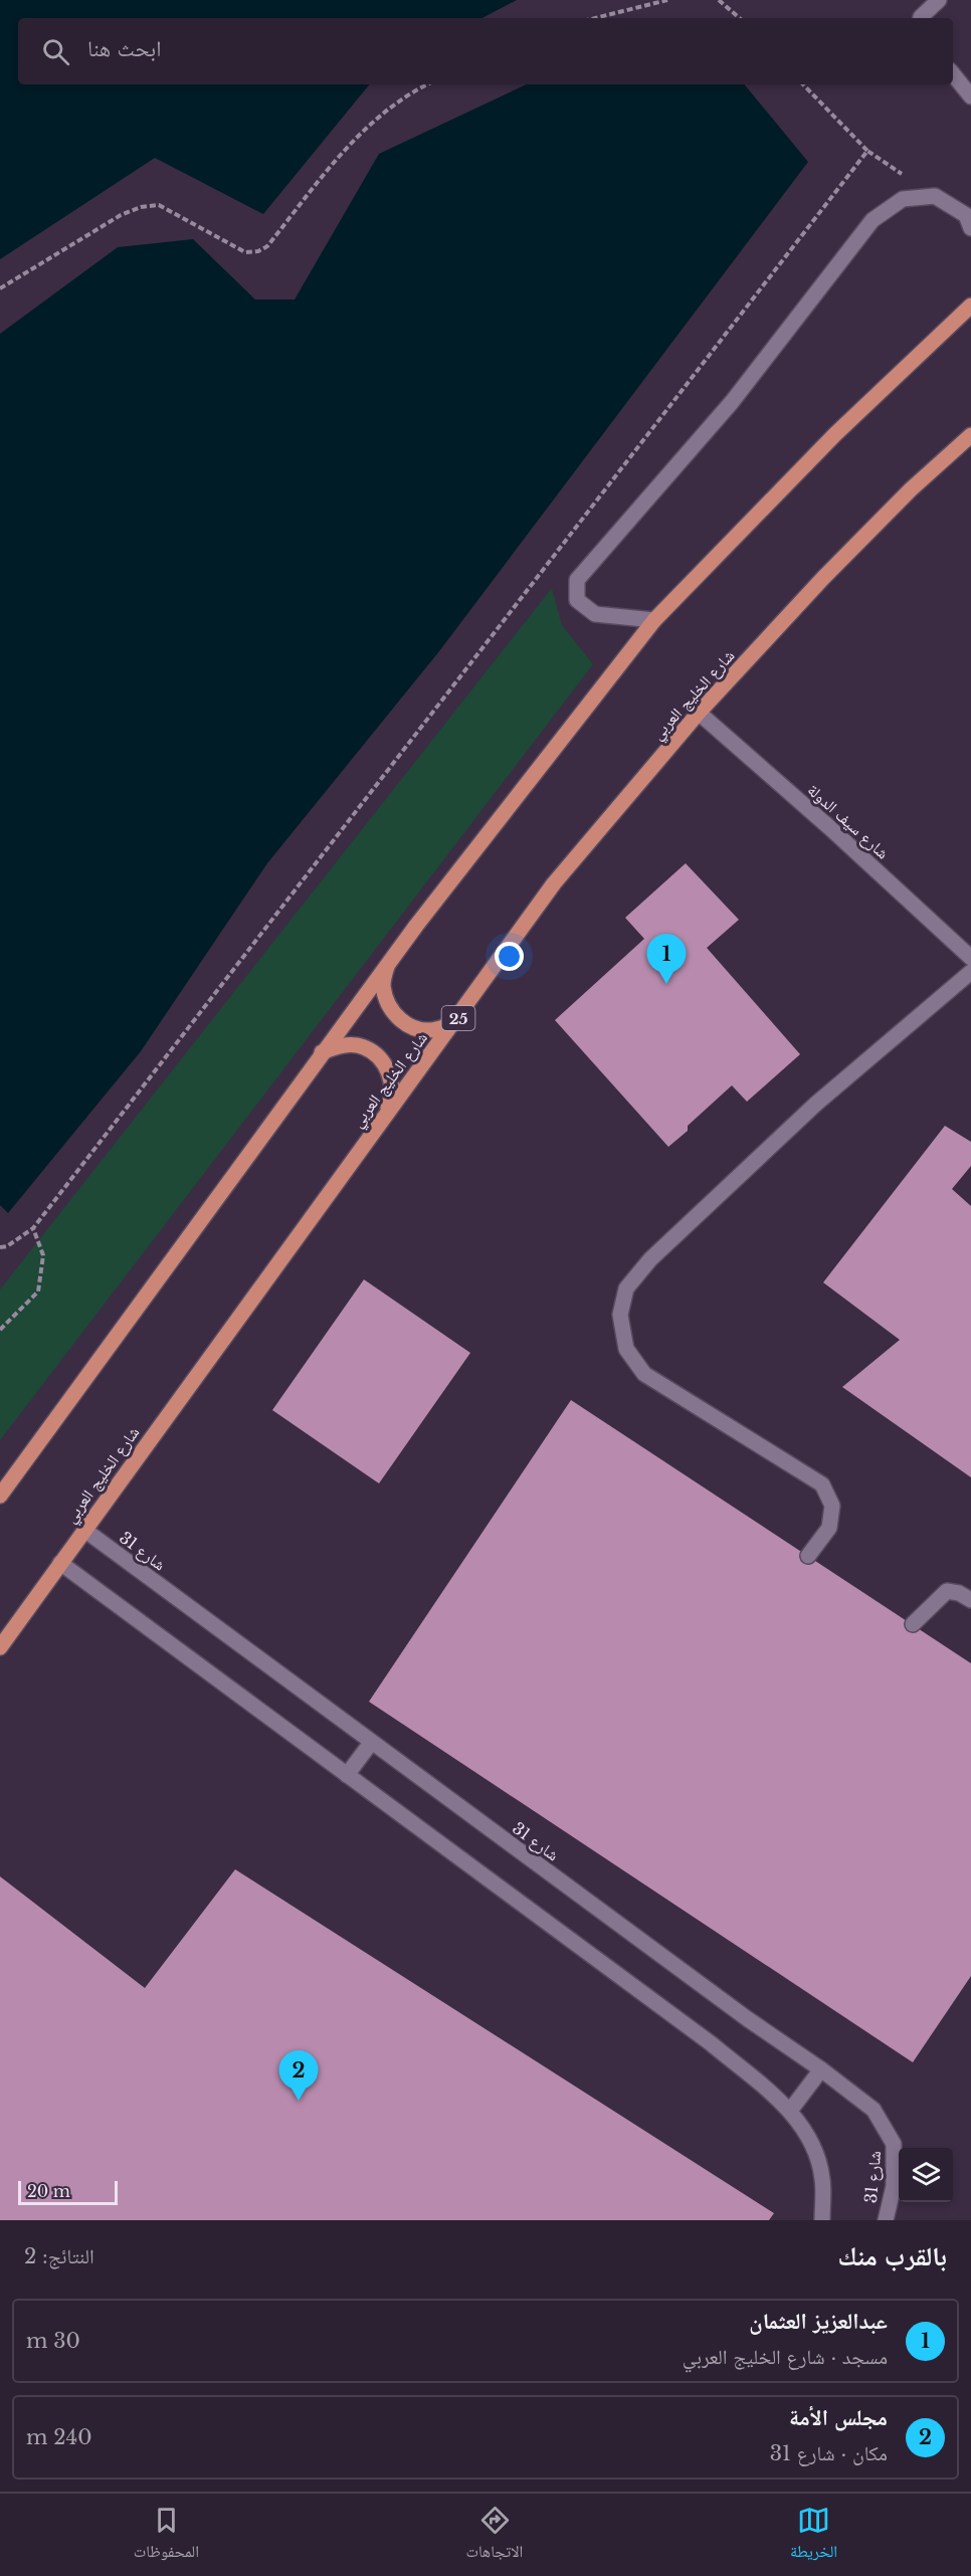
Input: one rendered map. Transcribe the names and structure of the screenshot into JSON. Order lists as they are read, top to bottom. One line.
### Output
{"streets":{"main road":["شارع الخليج العربي","25"],"street":["شارع سيف الدولة","شارع 31"]},"crossings":[["شارع الخليج العربي","شارع سيف الدولة"],["شارع الخليج العربي","شارع 31"]],"scale_bar":"20 m","page":{"search":"ابحث هنا","pins":["1","2"],"scale":"20 m","heading":["بالقرب منك","النتائج: 2"],"list":[{"mark":"1","name":"عبدالعزيز العثمان","note":"مسجد · شارع الخليج العربي","value":"30 m"},{"mark":"2","name":"مجلس الأمة","note":"مكان · شارع 31","value":"240 m"}],"nav":["الخريطة","الاتجاهات","المحفوظات"]}}
